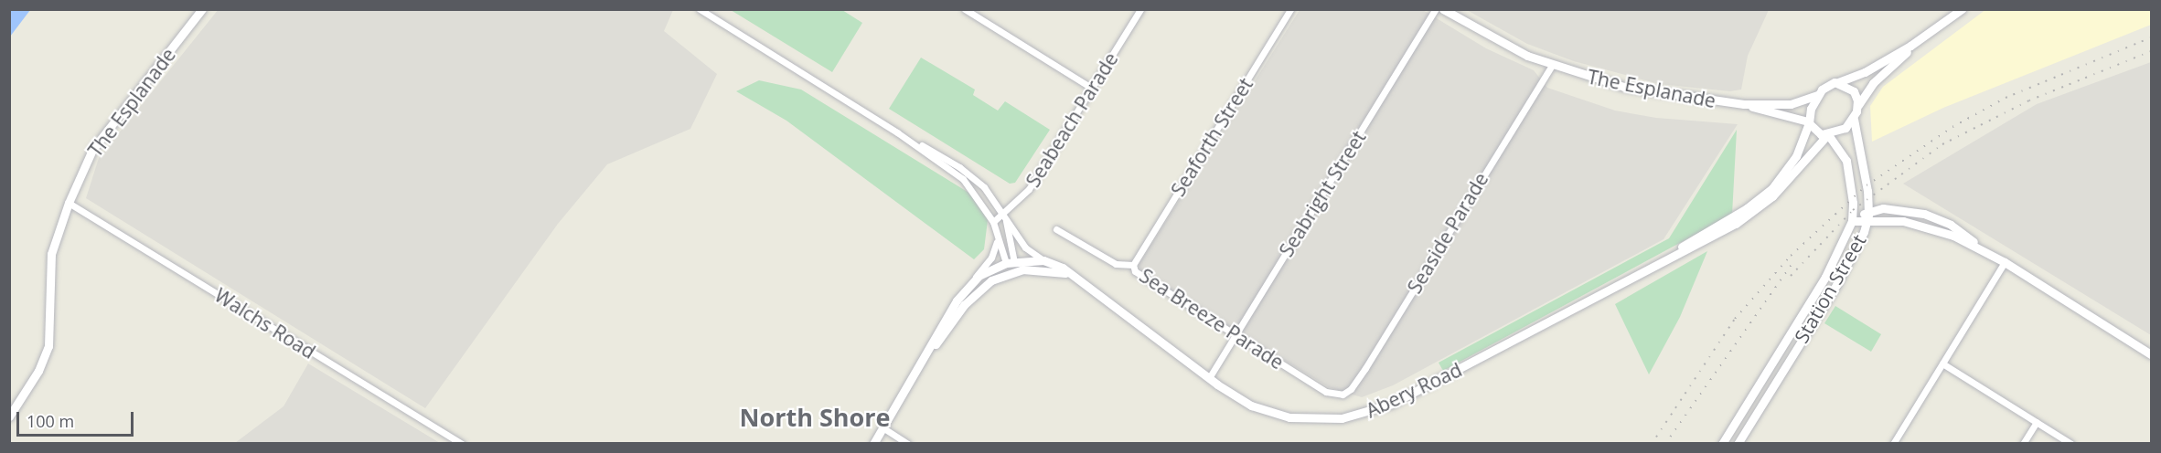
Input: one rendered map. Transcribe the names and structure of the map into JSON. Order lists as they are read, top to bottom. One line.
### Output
{"streets":{"main road":["The Esplanade","Station Street","Abery Road"],"street":["Seabeach Parade","Seaforth Street","Seabright Street","Seaside Parade","Sea Breeze Parade","Walchs Road"]},"crossings":[["The Esplanade","Seaside Parade"],["The Esplanade","Station Street"],["The Esplanade","Walchs Road"],["The Esplanade","Abery Road"],["Seaforth Street","Sea Breeze Parade"],["Seabright Street","Sea Breeze Parade"],["Seabright Street","Abery Road"],["Seaside Parade","Sea Breeze Parade"],["Station Street","Abery Road"]],"districts":["North Shore"],"scale_bar":"100 m"}
